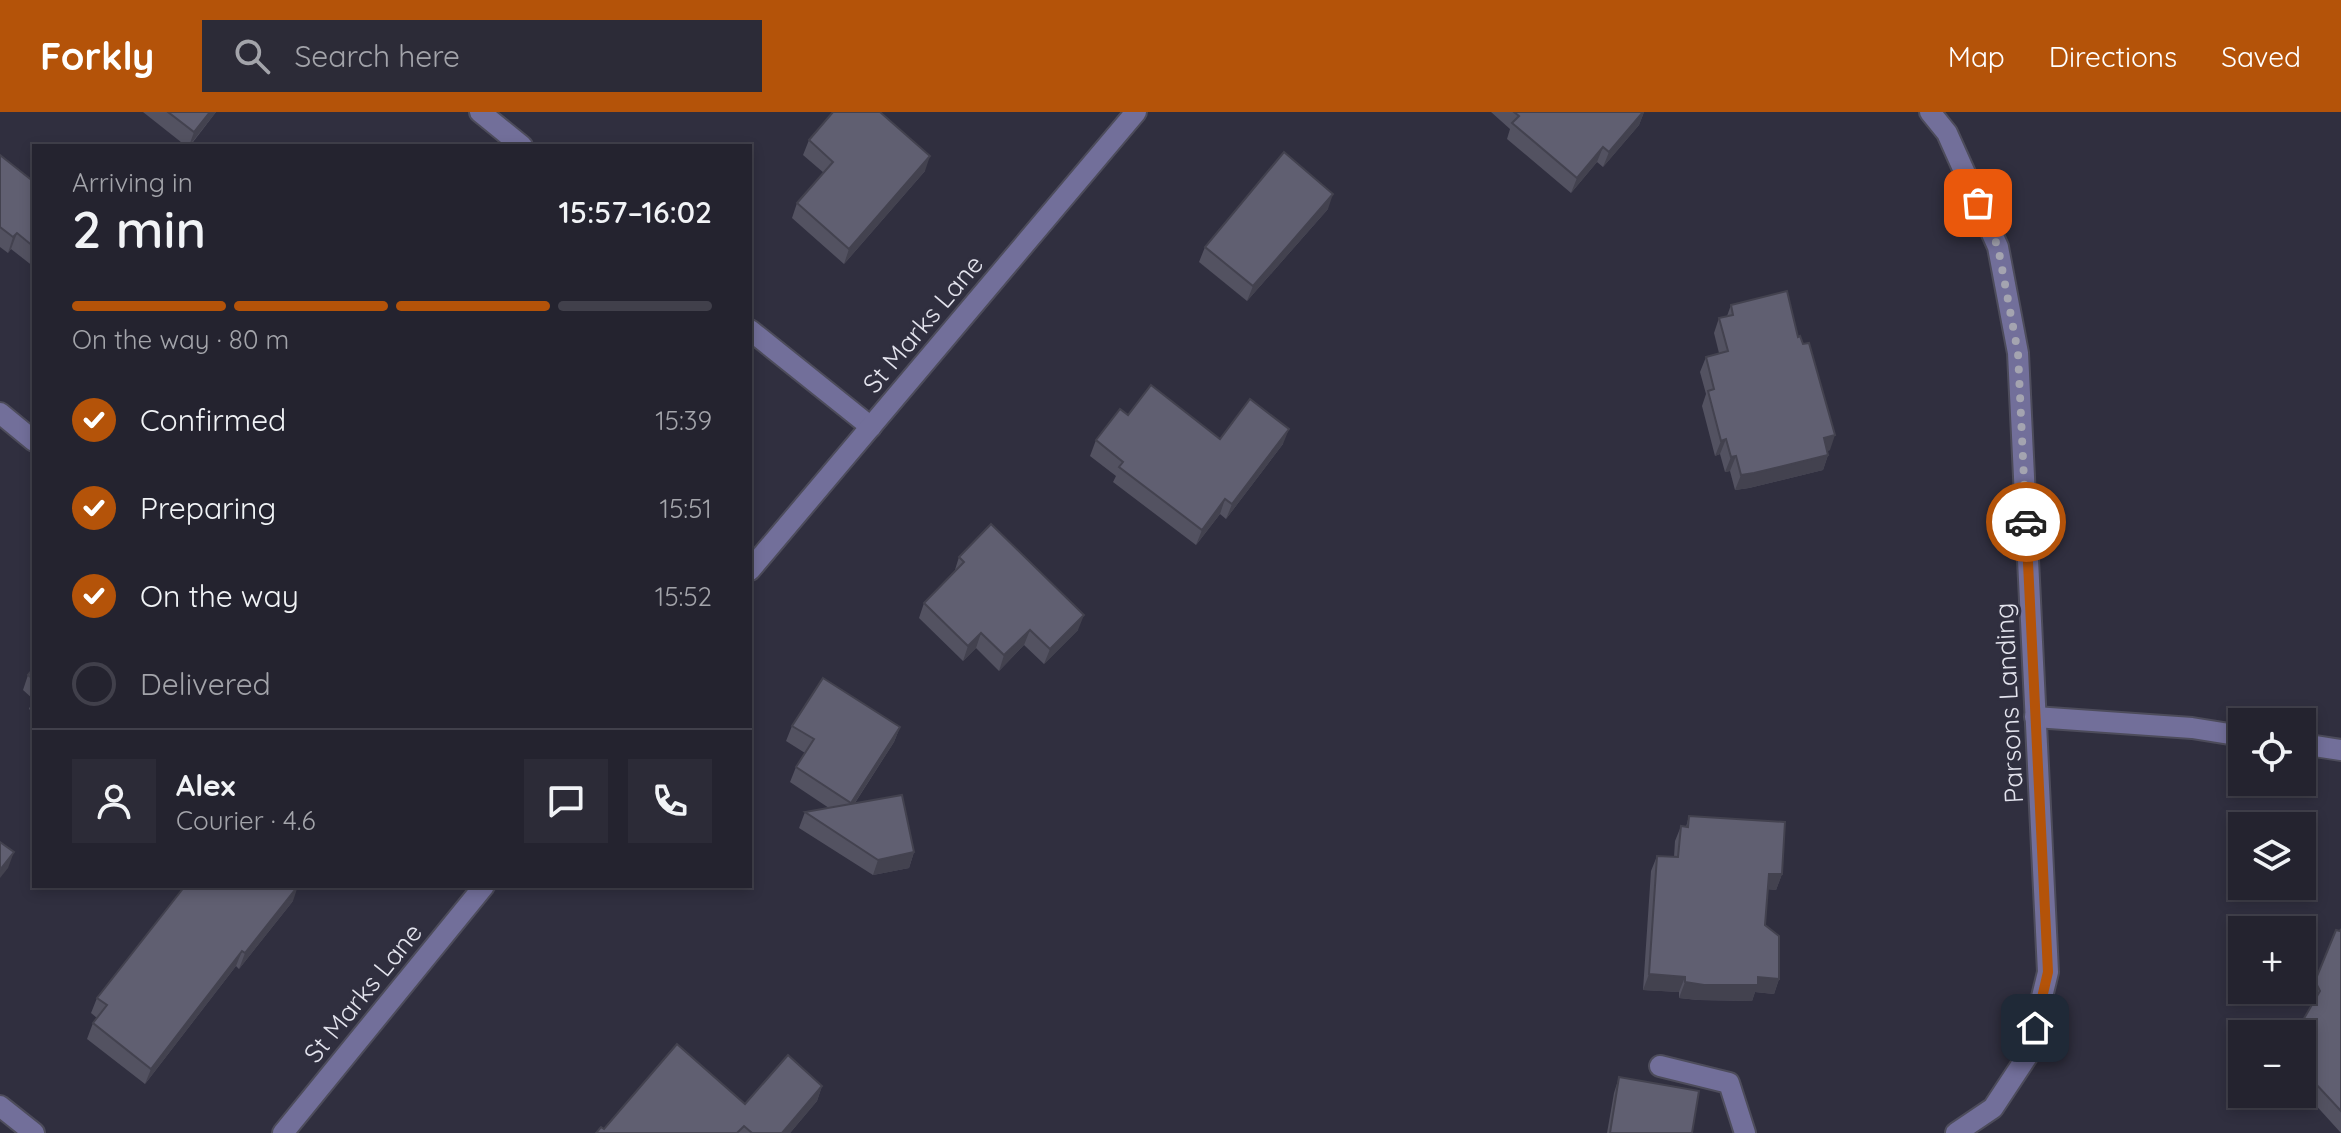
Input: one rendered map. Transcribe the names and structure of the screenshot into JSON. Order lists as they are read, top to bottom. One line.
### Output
{"streets":{"street":["St Marks Lane","Parsons Landing"]},"page":{"header":"Forkly","search":"Search here","nav":["Map","Directions","Saved"],"heading":["2 min","Arriving in","15:57–16:02"],"panel":["Alex","Courier · 4.6"],"bar":"On the way · 80 m","list":[["Confirmed","15:39"],["Preparing","15:51"],["On the way","15:52"],"Delivered"],"map_buttons":["+","−"]}}
